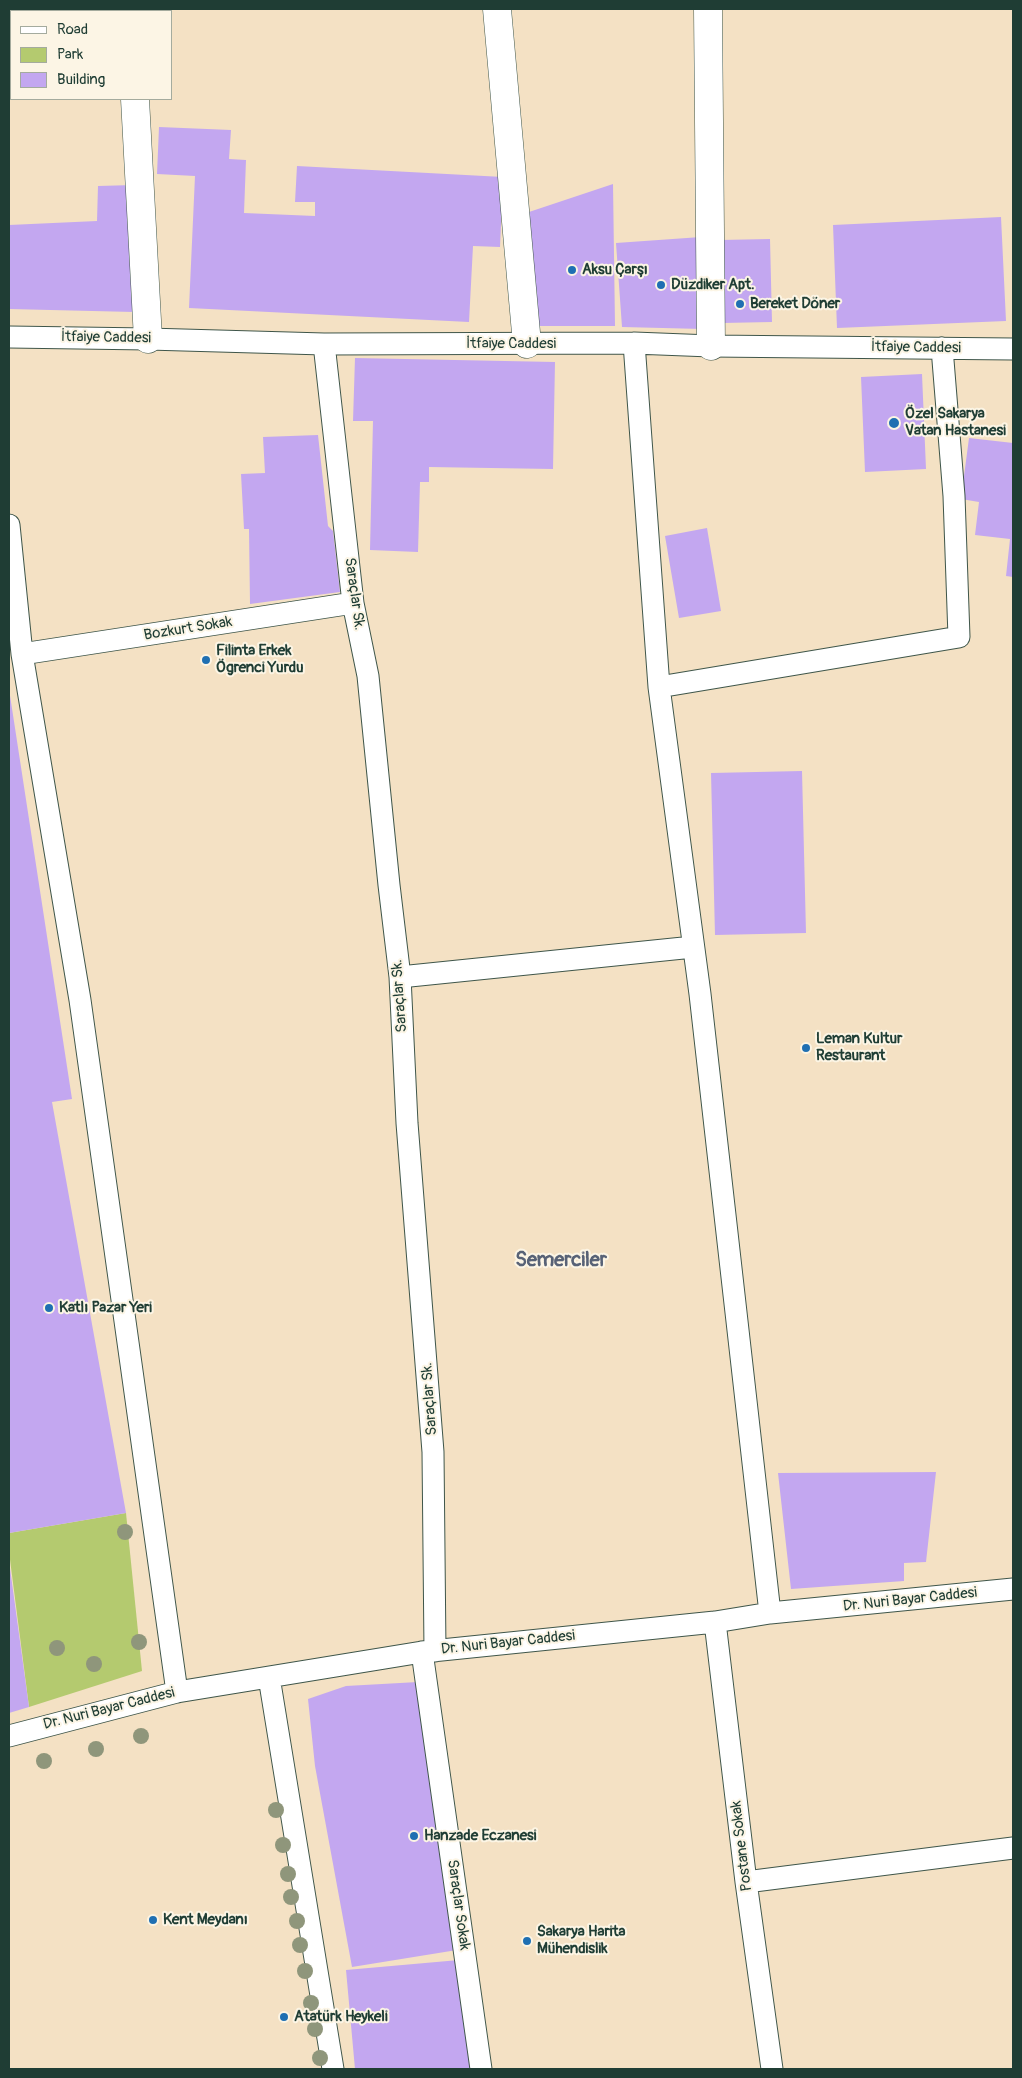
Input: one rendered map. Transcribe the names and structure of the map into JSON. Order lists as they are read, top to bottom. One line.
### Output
{"streets":{"street":["İtfaiye Caddesi","Saraçlar Sk.","Bozkurt Sokak","Dr. Nuri Bayar Caddesi","Postane Sokak","Saraçlar Sokak"]},"crossings":[["İtfaiye Caddesi","Saraçlar Sk."],["Saraçlar Sk.","Bozkurt Sokak"],["Saraçlar Sk.","Dr. Nuri Bayar Caddesi"],["Saraçlar Sk.","Saraçlar Sokak"],["Dr. Nuri Bayar Caddesi","Postane Sokak"],["Dr. Nuri Bayar Caddesi","Saraçlar Sokak"]],"districts":["Semerciler"],"places":["Aksu Çarşı","Düzdiker Apt.","Bereket Döner","Özel Sakarya Vatan Hastanesi","Filinta Erkek Ögrenci Yurdu","Leman Kultur Restaurant","Katlı Pazar Yeri","Hanzade Eczanesi","Kent Meydanı","Sakarya Harita Mühendislik","Atatürk Heykeli"],"legend":["Road","Park","Building"]}
